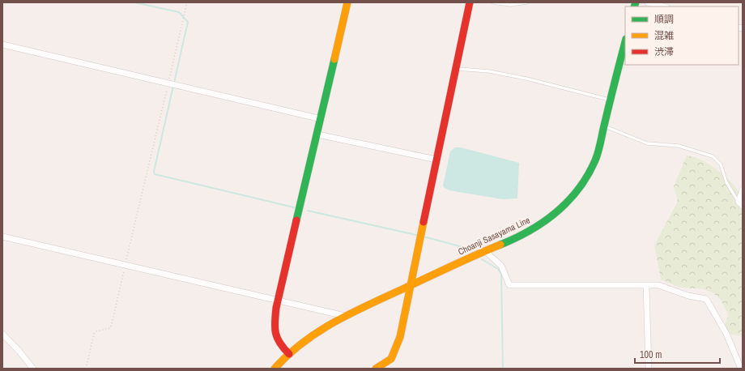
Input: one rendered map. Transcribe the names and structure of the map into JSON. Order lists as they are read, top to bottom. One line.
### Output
{"streets":{"street":["Choanji Sasayama Line"]},"legend":["順調","混雑","渋滞"],"scale_bar":"100 m"}
